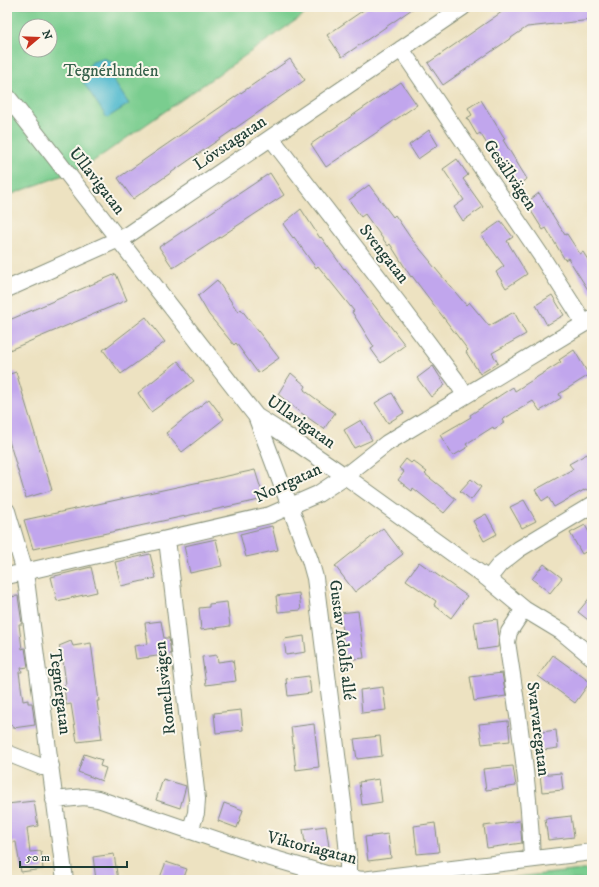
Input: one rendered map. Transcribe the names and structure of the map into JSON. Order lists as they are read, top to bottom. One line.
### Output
{"streets":{"street":["Lövstagatan","Gesällvägen","Ullavigatan","Svengatan","Norrgatan","Gustav Adolfs allé","Romellsvägen","Tegnérgatan","Svarvaregatan","Viktoriagatan"]},"crossings":[["Lövstagatan","Gesällvägen"],["Lövstagatan","Ullavigatan"],["Lövstagatan","Svengatan"],["Gesällvägen","Norrgatan"],["Ullavigatan","Norrgatan"],["Ullavigatan","Gustav Adolfs allé"],["Ullavigatan","Svarvaregatan"],["Svengatan","Norrgatan"],["Norrgatan","Gustav Adolfs allé"],["Norrgatan","Romellsvägen"],["Norrgatan","Tegnérgatan"],["Gustav Adolfs allé","Viktoriagatan"],["Romellsvägen","Viktoriagatan"],["Tegnérgatan","Viktoriagatan"],["Svarvaregatan","Viktoriagatan"]],"parks":["Tegnérlunden"],"scale_bar":"50 m","north":"right"}
